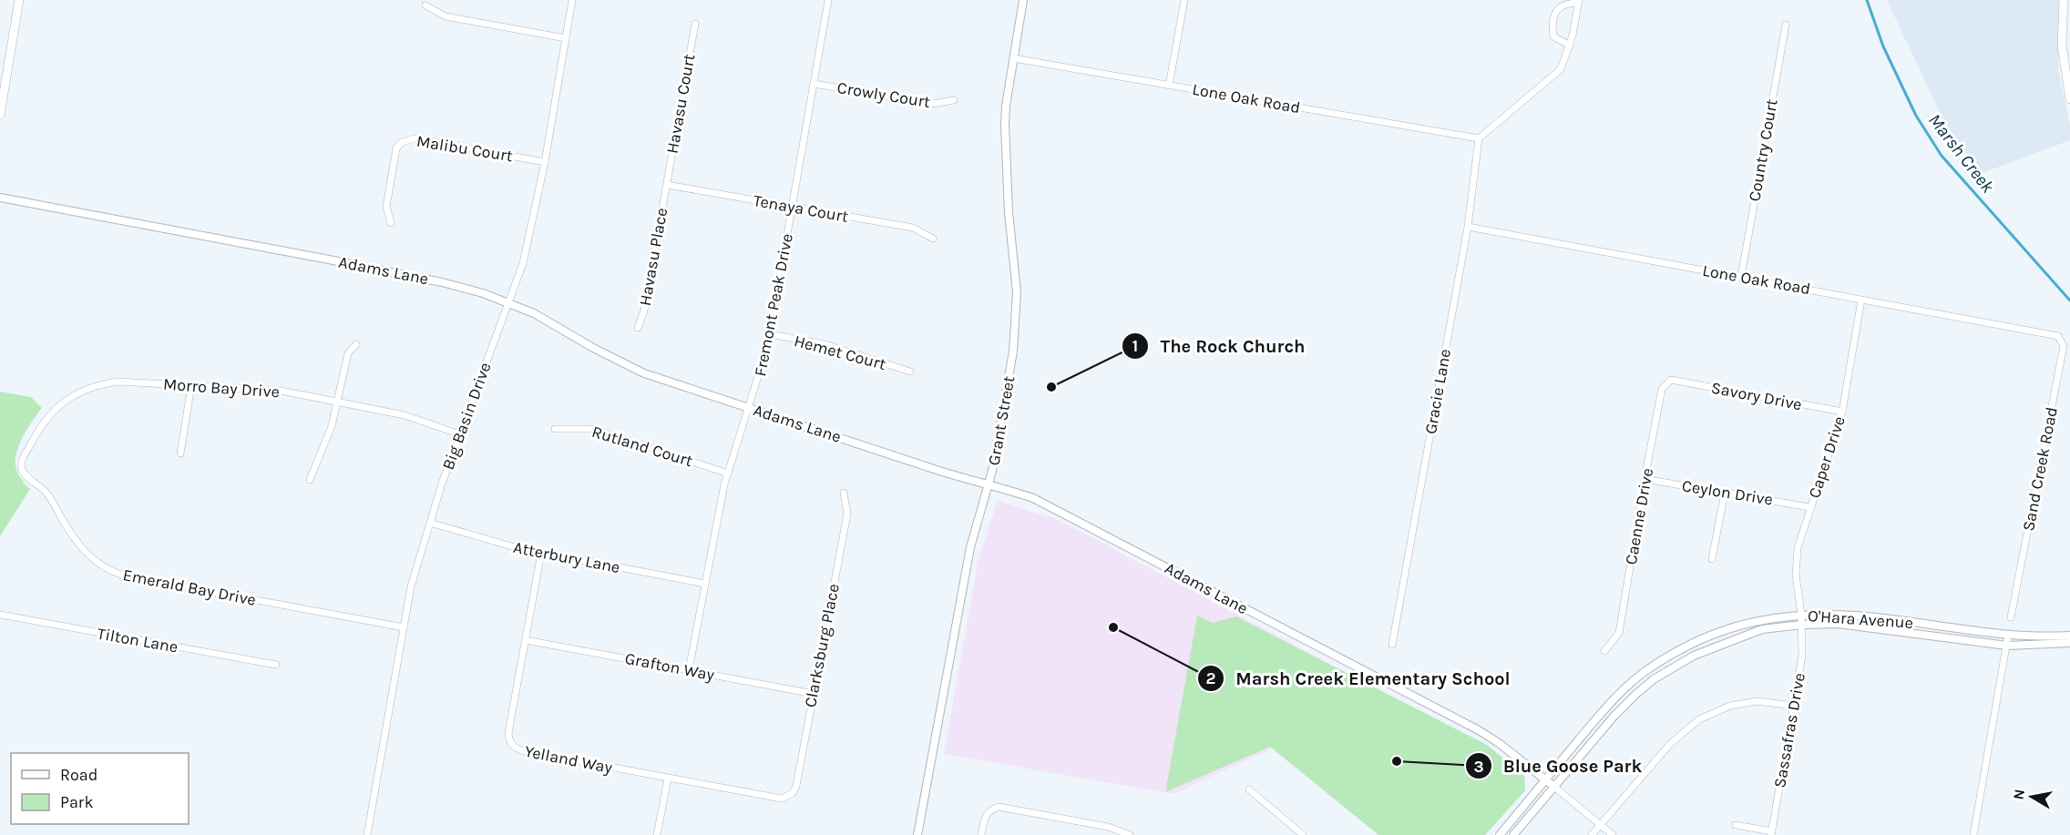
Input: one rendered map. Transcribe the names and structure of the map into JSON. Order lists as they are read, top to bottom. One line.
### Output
{"streets":{"street":["Crowly Court","Lone Oak Road","Havasu Court","Malibu Court","Country Court","Tenaya Court","Havasu Place","Adams Lane","Fremont Peak Drive","Hemet Court","Morro Bay Drive","Gracie Lane","Savory Drive","Big Basin Drive","Grant Street","Rutland Court","Caper Drive","Sand Creek Road","Ceylon Drive","Caenne Drive","Atterbury Lane","Emerald Bay Drive","O'Hara Avenue","Tilton Lane","Clarksburg Place","Grafton Way","Sassafras Drive","Yelland Way"]},"crossings":[["Crowly Court","Fremont Peak Drive"],["Lone Oak Road","Country Court"],["Lone Oak Road","Gracie Lane"],["Lone Oak Road","Grant Street"],["Lone Oak Road","Caper Drive"],["Lone Oak Road","Sand Creek Road"],["Havasu Court","Tenaya Court"],["Havasu Court","Havasu Place"],["Malibu Court","Big Basin Drive"],["Tenaya Court","Havasu Place"],["Tenaya Court","Fremont Peak Drive"],["Adams Lane","Fremont Peak Drive"],["Adams Lane","Big Basin Drive"],["Adams Lane","Grant Street"],["Adams Lane","O'Hara Avenue"],["Fremont Peak Drive","Hemet Court"],["Fremont Peak Drive","Rutland Court"],["Fremont Peak Drive","Atterbury Lane"],["Fremont Peak Drive","Grafton Way"],["Morro Bay Drive","Big Basin Drive"],["Morro Bay Drive","Emerald Bay Drive"],["Savory Drive","Caper Drive"],["Savory Drive","Caenne Drive"],["Big Basin Drive","Atterbury Lane"],["Big Basin Drive","Emerald Bay Drive"],["Caper Drive","Ceylon Drive"],["Caper Drive","O'Hara Avenue"],["Caper Drive","Sassafras Drive"],["Ceylon Drive","Caenne Drive"],["Atterbury Lane","Yelland Way"],["O'Hara Avenue","Sassafras Drive"],["Clarksburg Place","Grafton Way"],["Clarksburg Place","Yelland Way"],["Grafton Way","Yelland Way"]],"water":["Marsh Creek"],"places":["The Rock Church","Marsh Creek Elementary School","Blue Goose Park"],"legend":["Road","Park"],"north":"left"}
